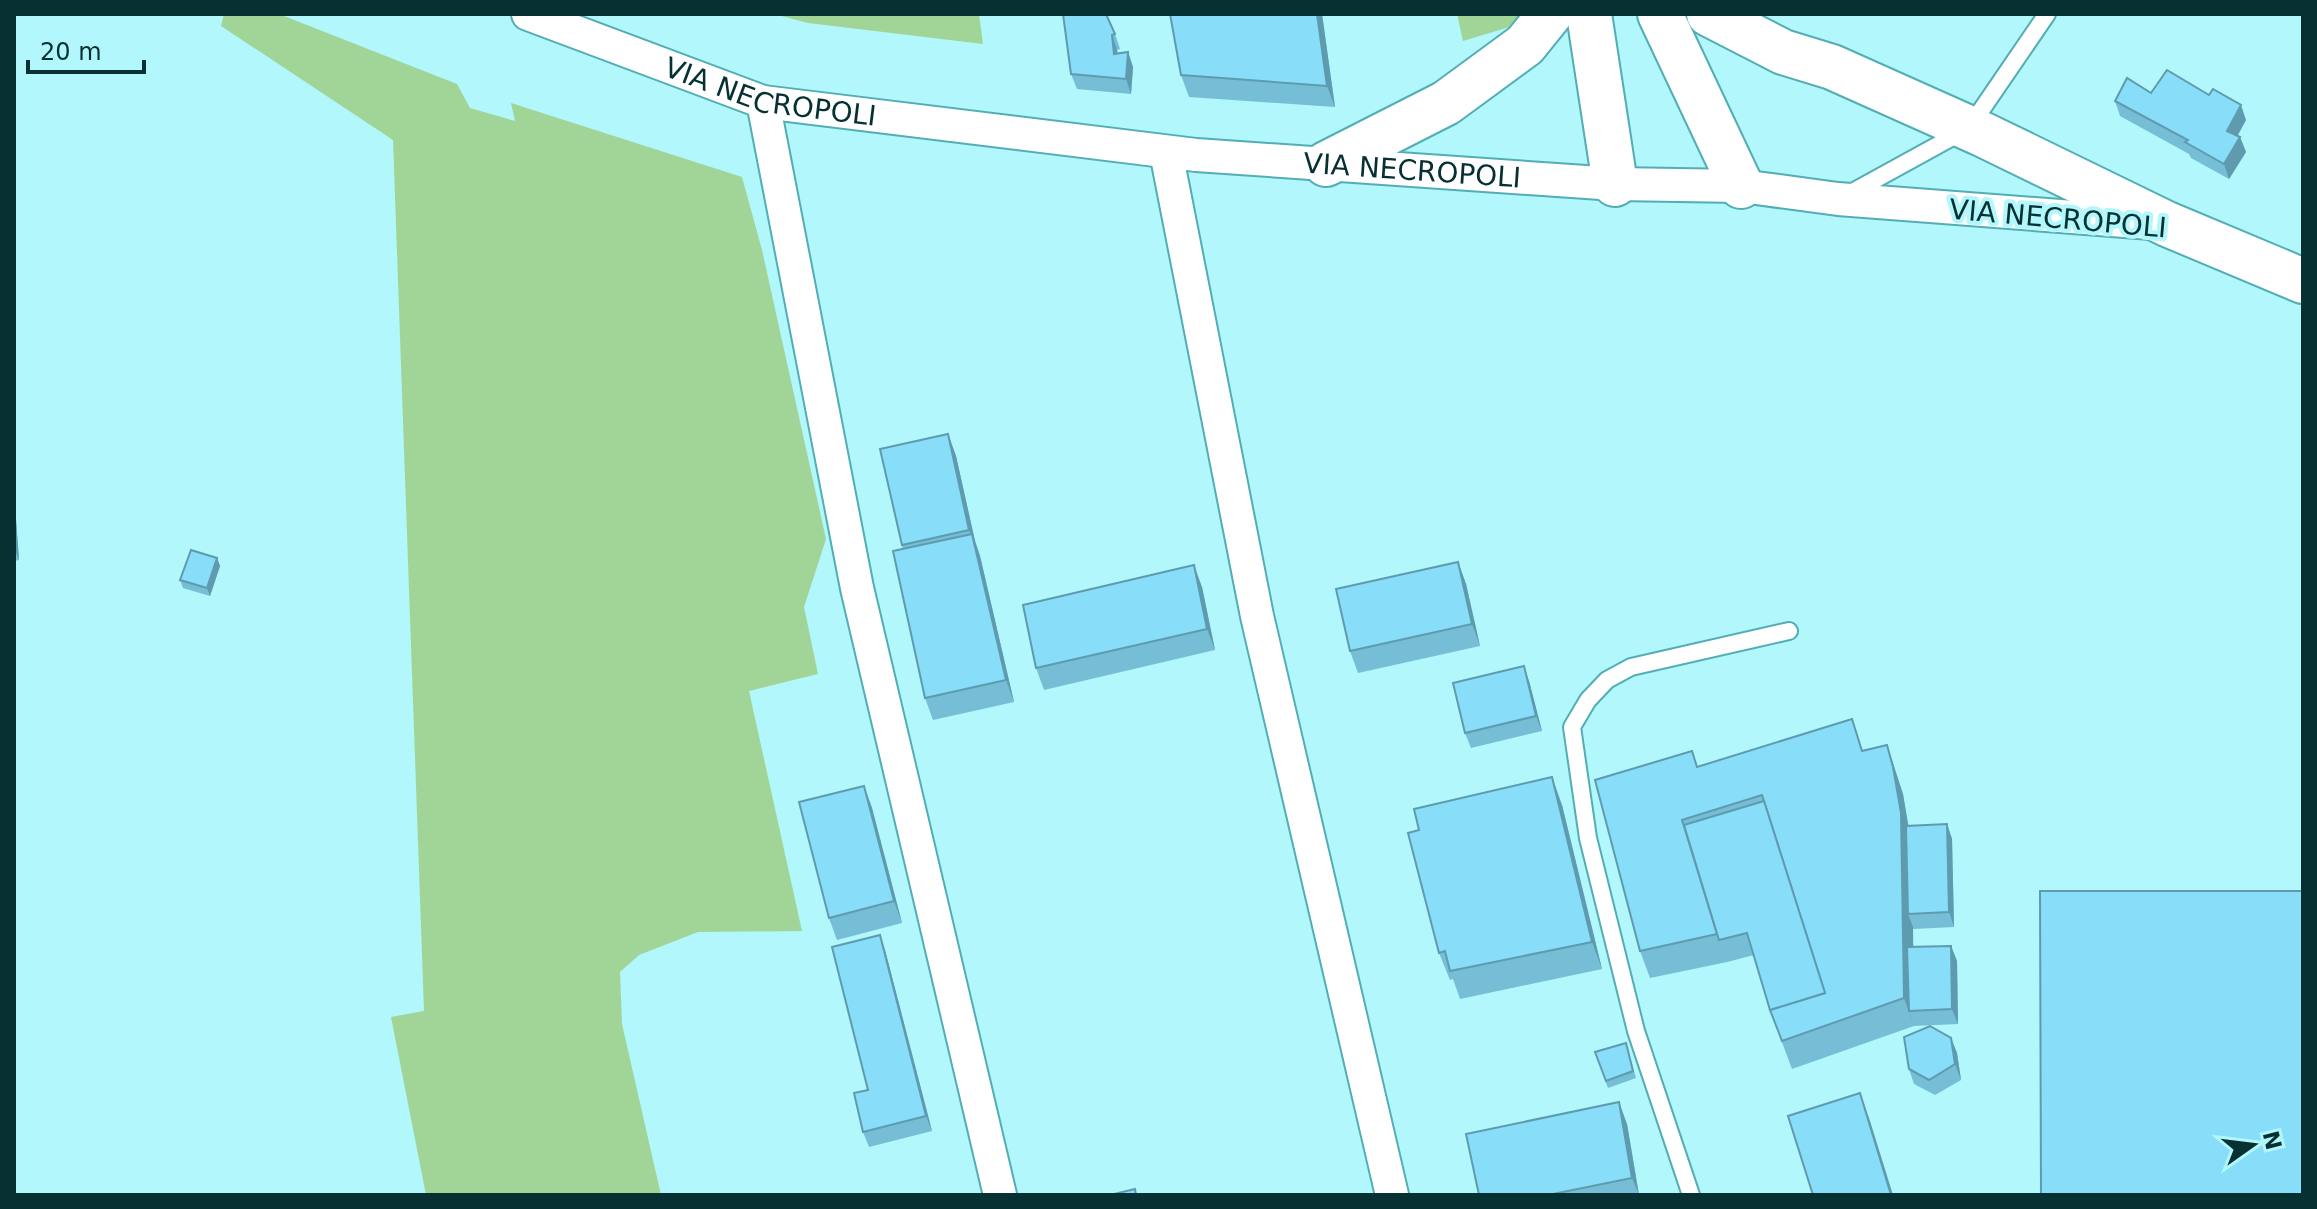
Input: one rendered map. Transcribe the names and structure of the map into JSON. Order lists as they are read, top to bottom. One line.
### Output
{"streets":{"main road":["VIA NECROPOLI"]},"scale_bar":"20 m","north":"right"}
